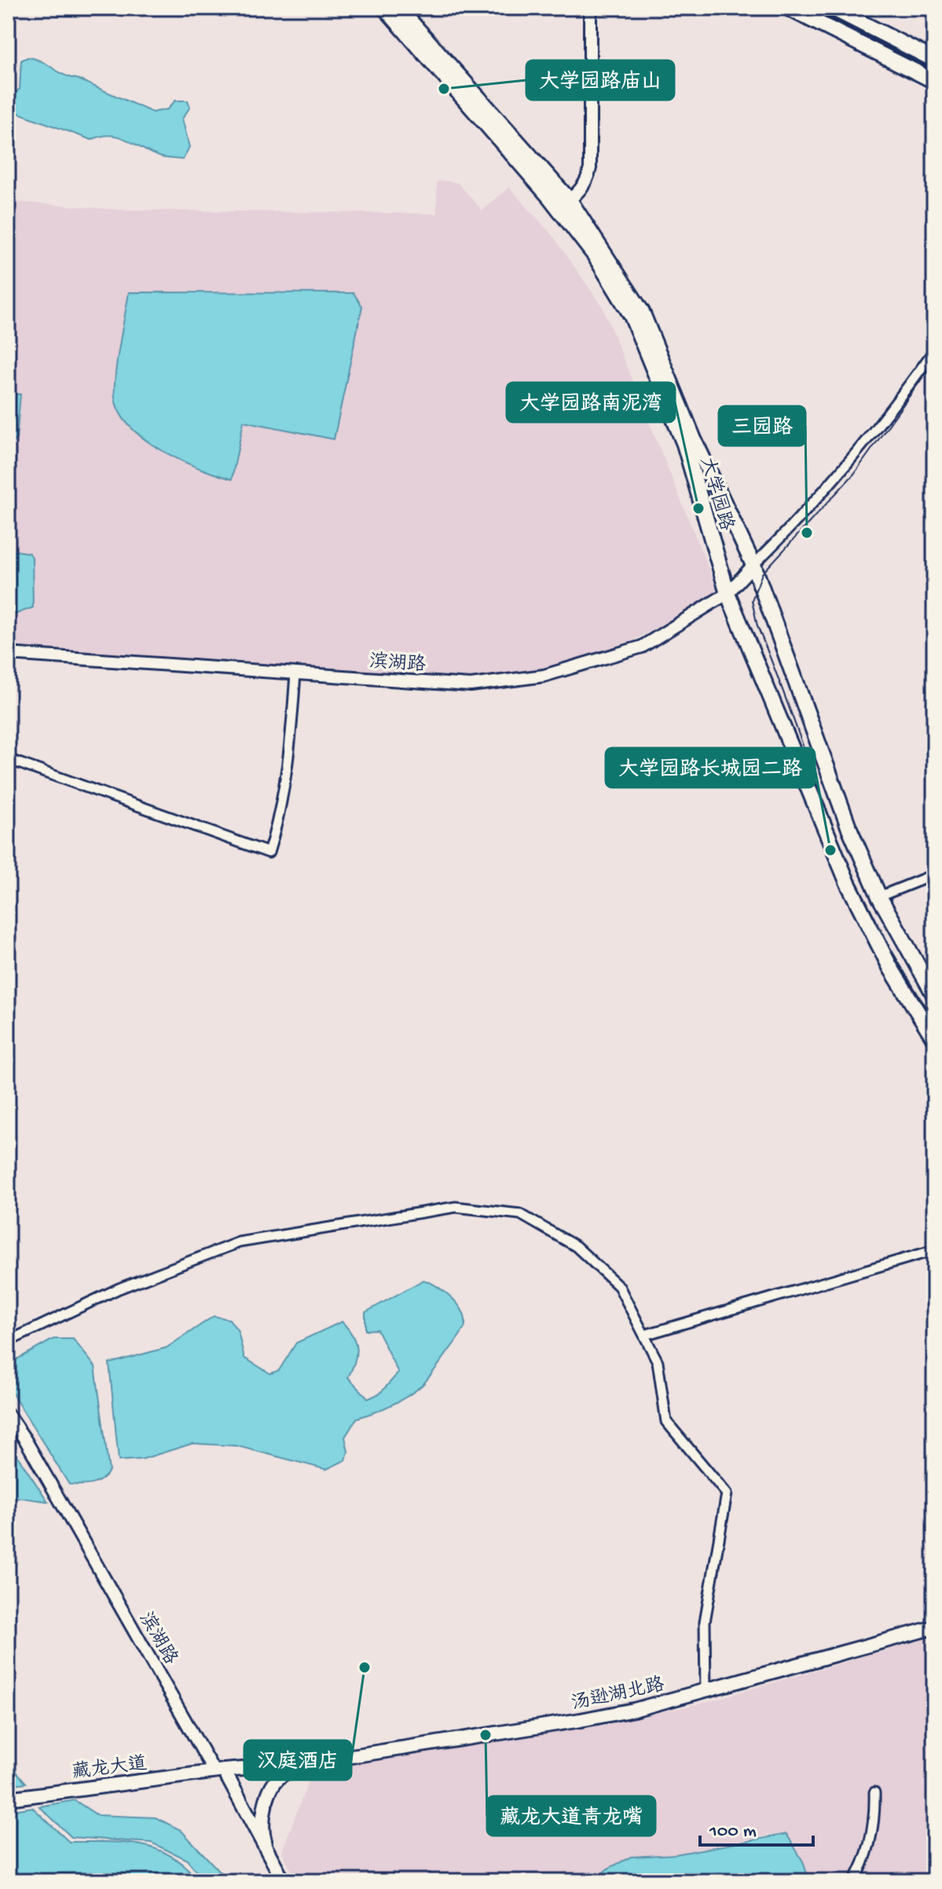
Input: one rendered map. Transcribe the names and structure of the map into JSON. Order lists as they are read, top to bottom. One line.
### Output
{"streets":{"main road":["大学园路","滨湖路","汤逊湖北路","藏龙大道"]},"crossings":[["大学园路","滨湖路"],["滨湖路","汤逊湖北路"],["滨湖路","藏龙大道"],["汤逊湖北路","藏龙大道"]],"places":["大学园路庙山","大学园路南泥湾","三园路","大学园路长城园二路","汉庭酒店","藏龙大道青龙嘴"],"scale_bar":"100 m"}
